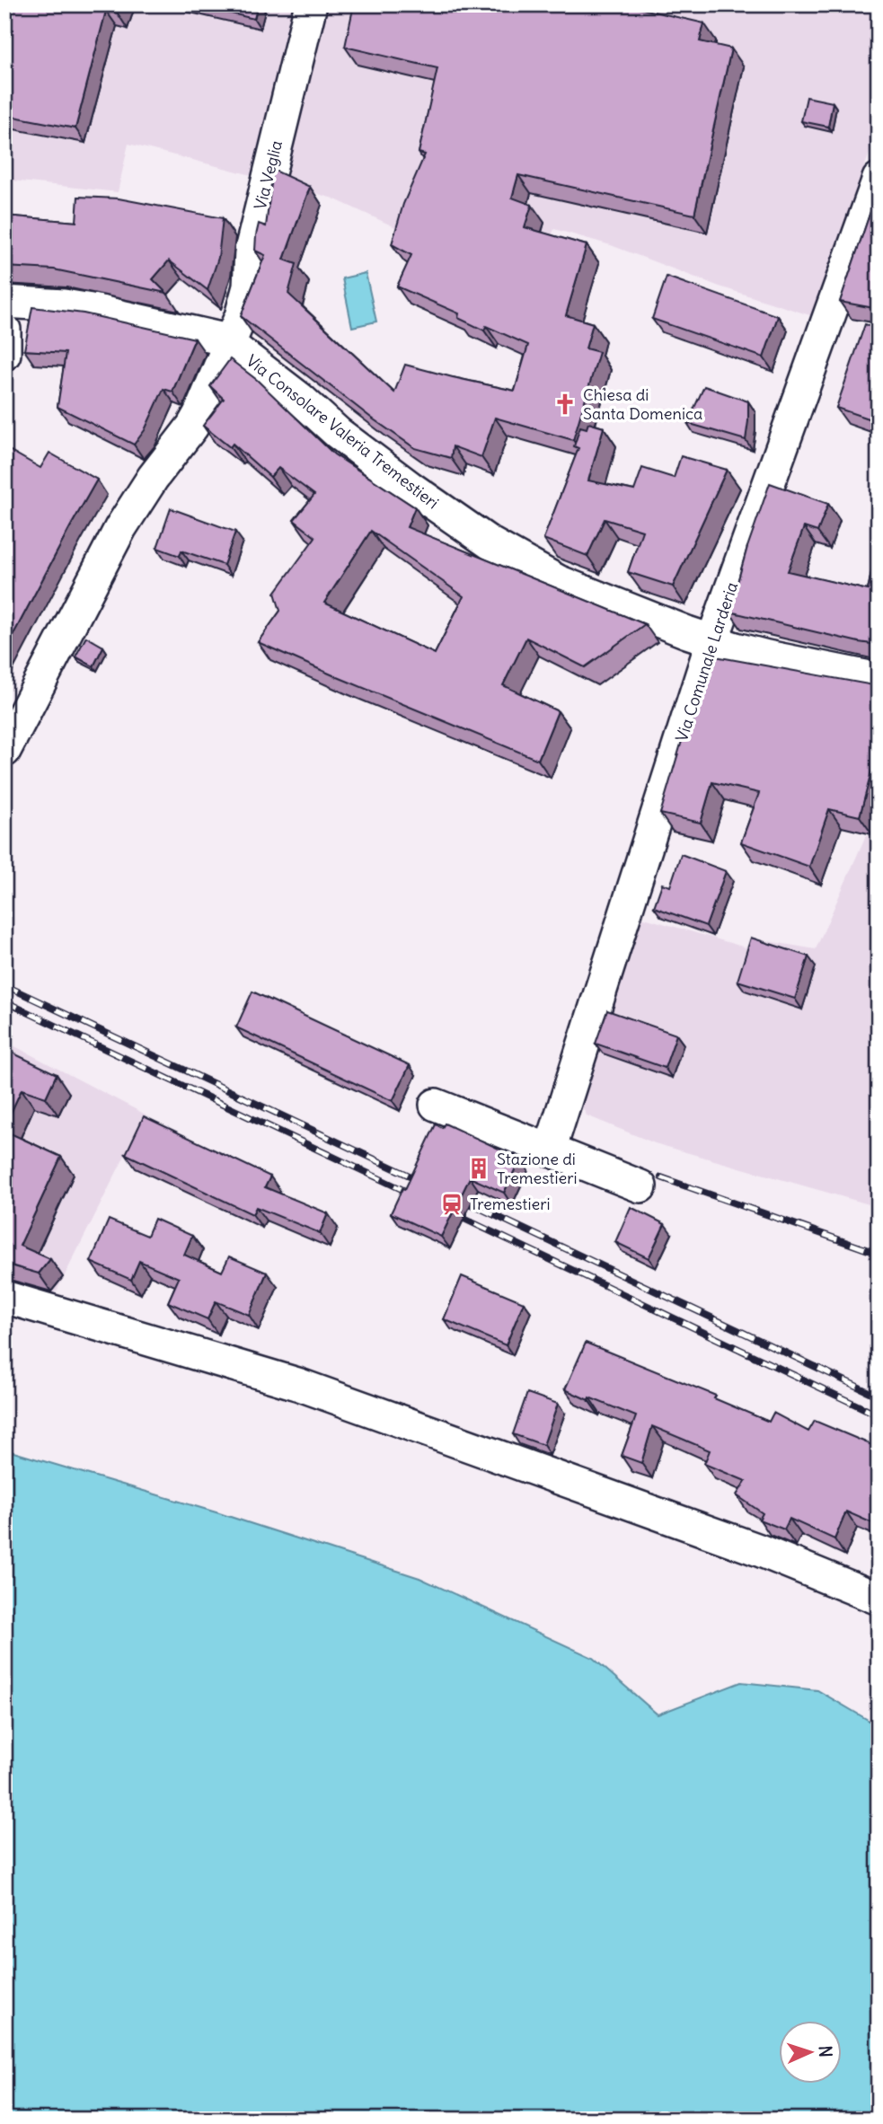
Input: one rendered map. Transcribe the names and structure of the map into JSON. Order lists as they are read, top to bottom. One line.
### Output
{"streets":{"street":["Via Veglia","Via Consolare Valeria Tremestieri","Via Comunale Larderia"]},"crossings":[["Via Veglia","Via Consolare Valeria Tremestieri"],["Via Consolare Valeria Tremestieri","Via Comunale Larderia"]],"places":{"church":["Chiesa di Santa Domenica"],"building":["Stazione di Tremestieri"],"station":["Tremestieri"]},"north":"right"}
